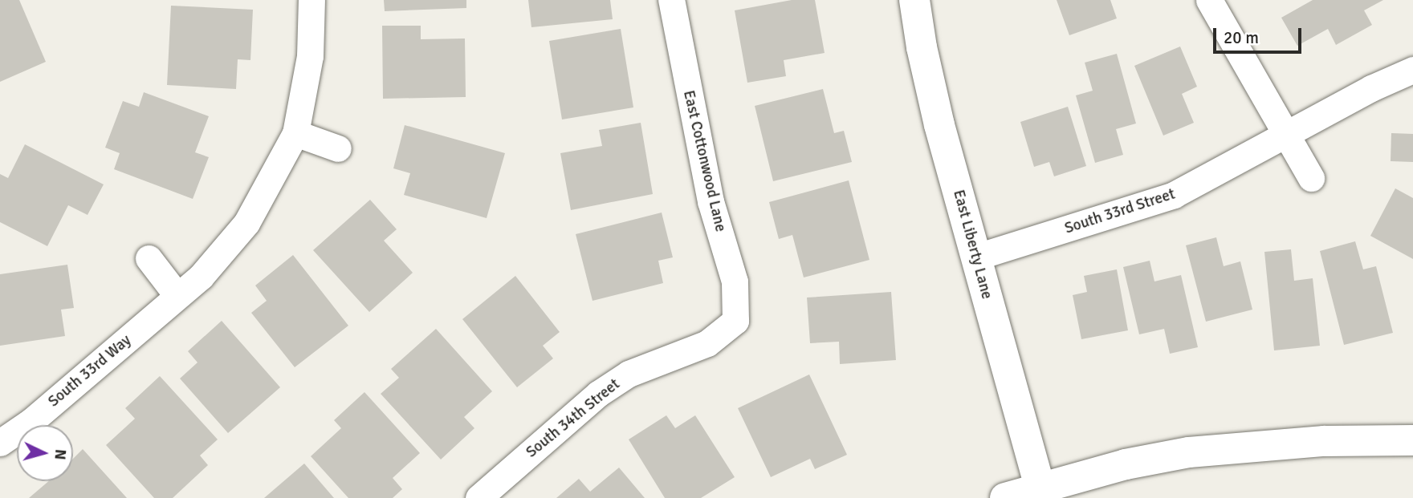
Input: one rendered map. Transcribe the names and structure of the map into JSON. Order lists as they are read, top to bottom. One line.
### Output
{"streets":{"street":["East Cottonwood Lane","South 33rd Street","East Liberty Lane","South 33rd Way","South 34th Street"]},"crossings":[["East Cottonwood Lane","South 34th Street"],["South 33rd Street","East Liberty Lane"]],"scale_bar":"20 m","north":"right"}
